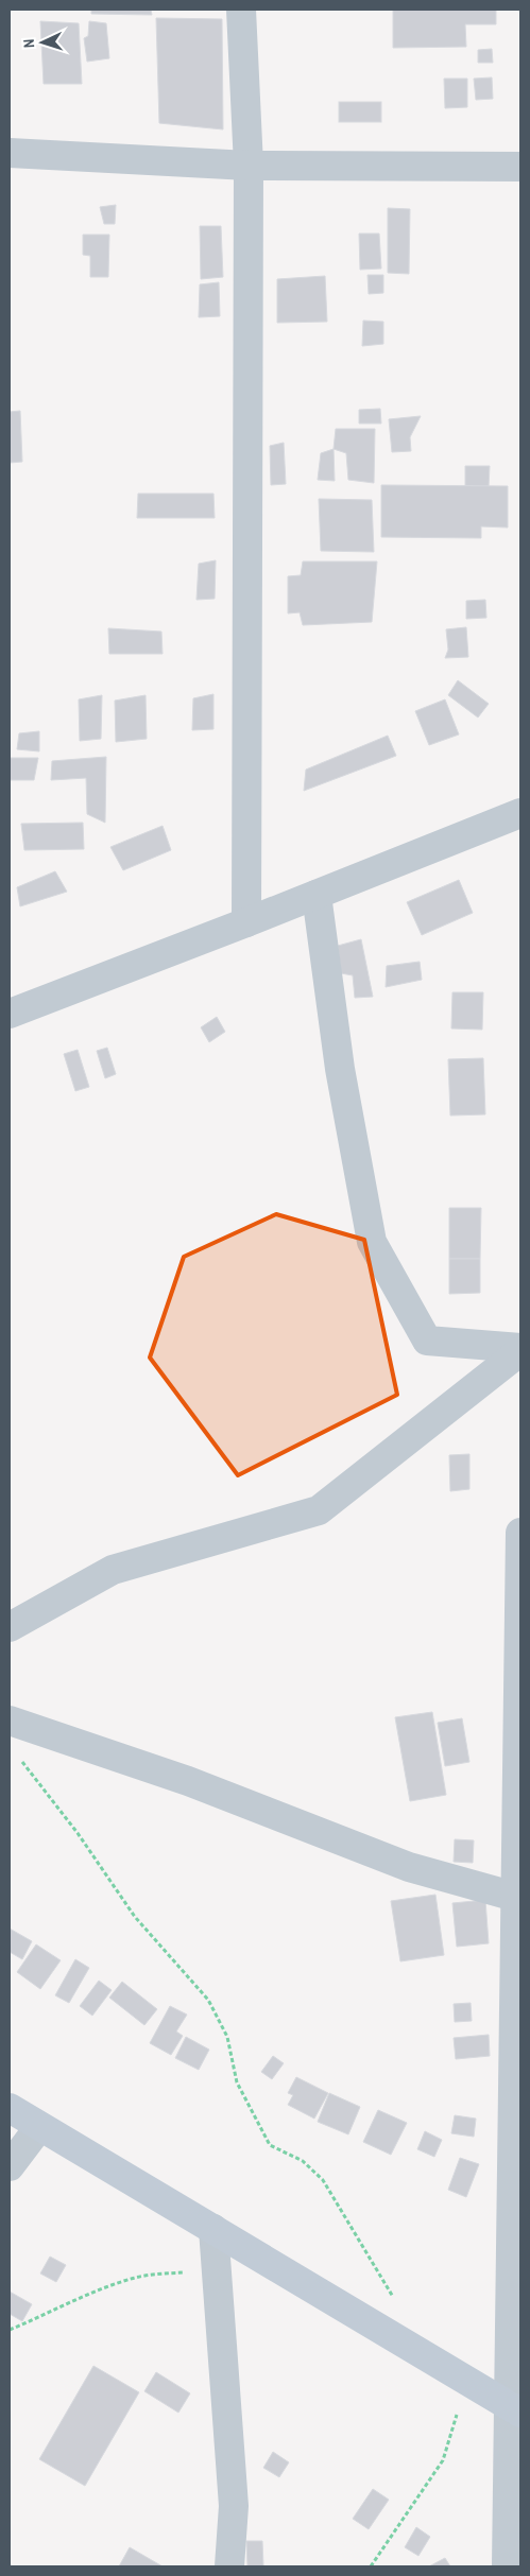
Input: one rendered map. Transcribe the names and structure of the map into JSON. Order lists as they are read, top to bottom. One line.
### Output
{"north":"left"}
